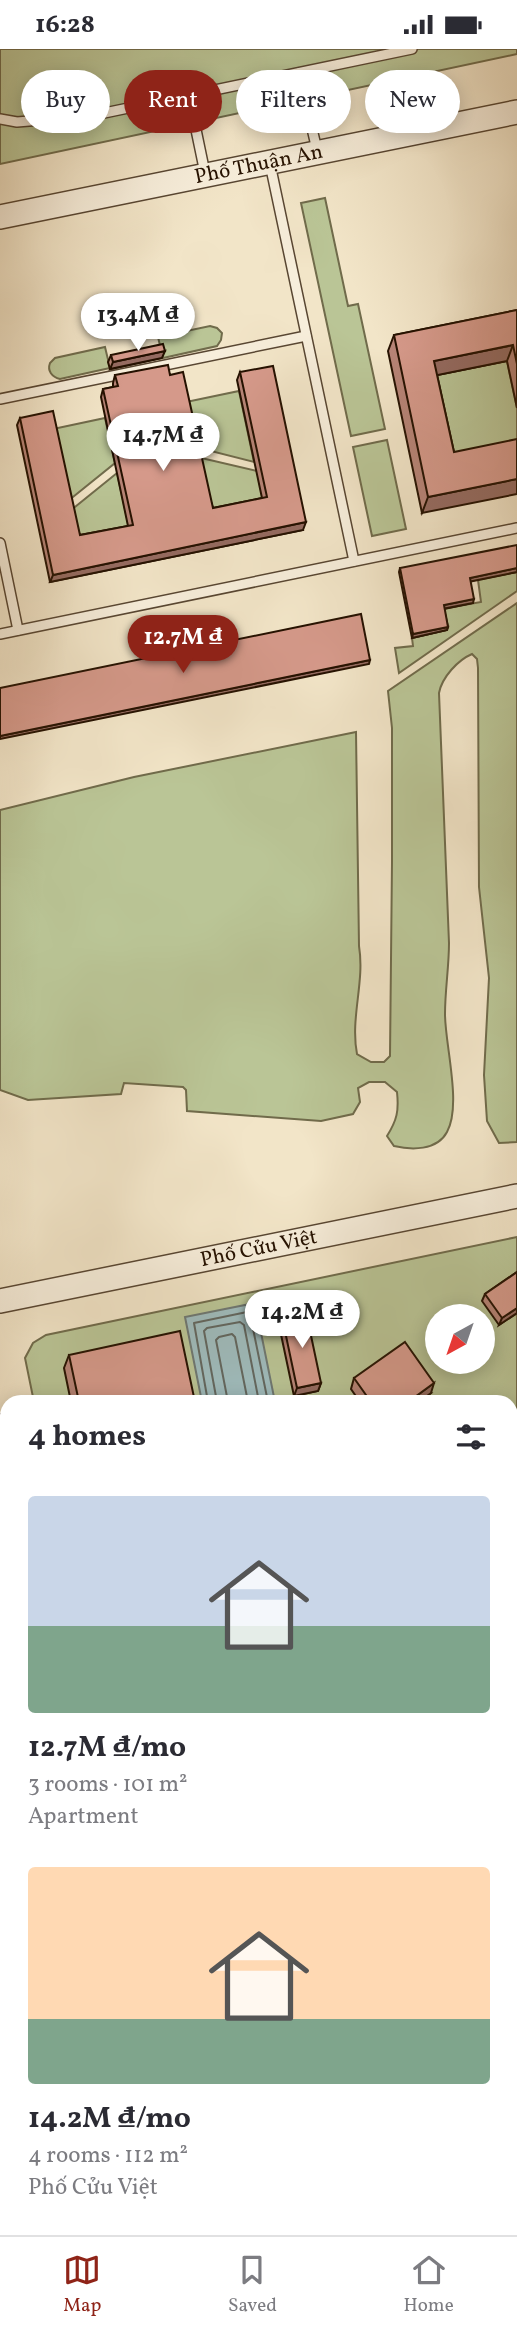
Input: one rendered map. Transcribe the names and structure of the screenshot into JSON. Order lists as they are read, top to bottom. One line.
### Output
{"streets":{"street":["Phố Thuận An","Phố Cửu Việt"]},"north":"bottom left","page":{"status":"16:28","chip":["Buy","Rent","Filters","New"],"price":["13.4M ₫","14.7M ₫","12.7M ₫","14.2M ₫"],"heading":"4 homes","list":[{"name":"12.7M ₫/mo","note":"3 rooms · 101 m² · Apartment"},{"name":"14.2M ₫/mo","note":"4 rooms · 112 m² · Phố Cửu Việt"}],"tabs":["Map","Saved","Home"]}}
